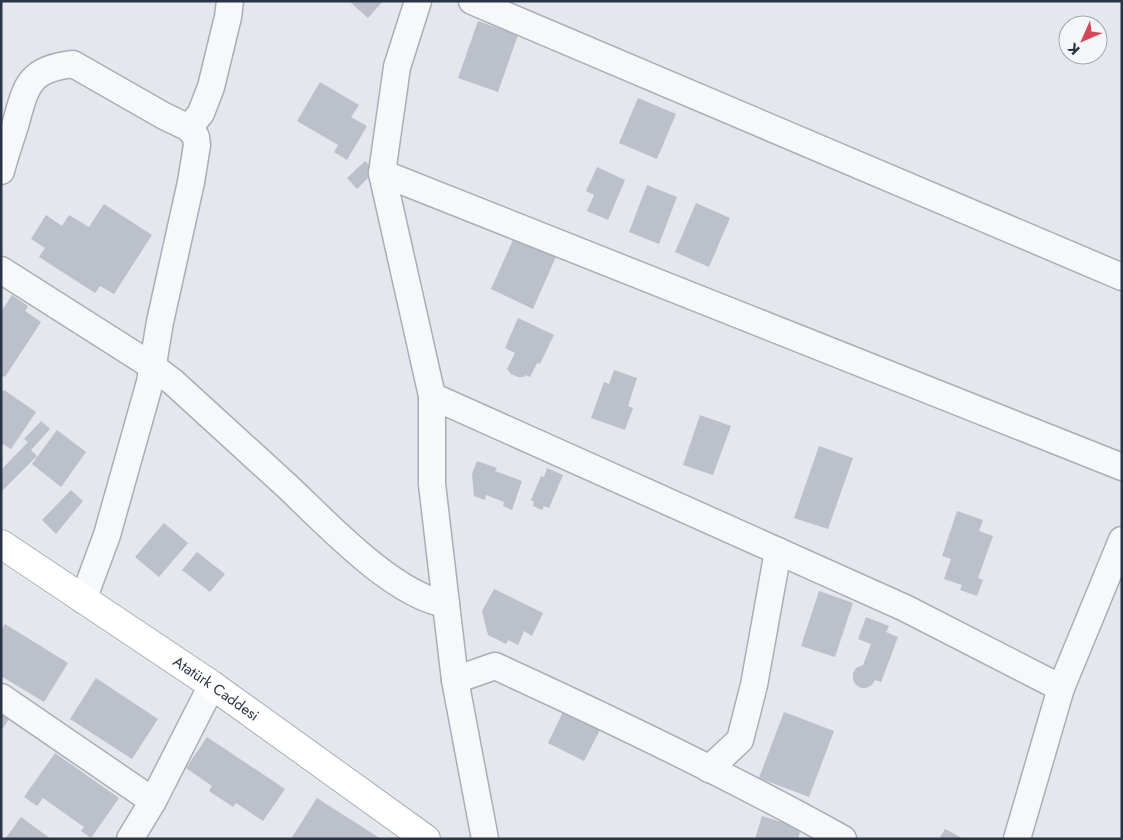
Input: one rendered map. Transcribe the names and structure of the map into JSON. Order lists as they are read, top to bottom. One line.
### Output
{"streets":{"main road":["Atatürk Caddesi"]},"north":"bottom left"}
